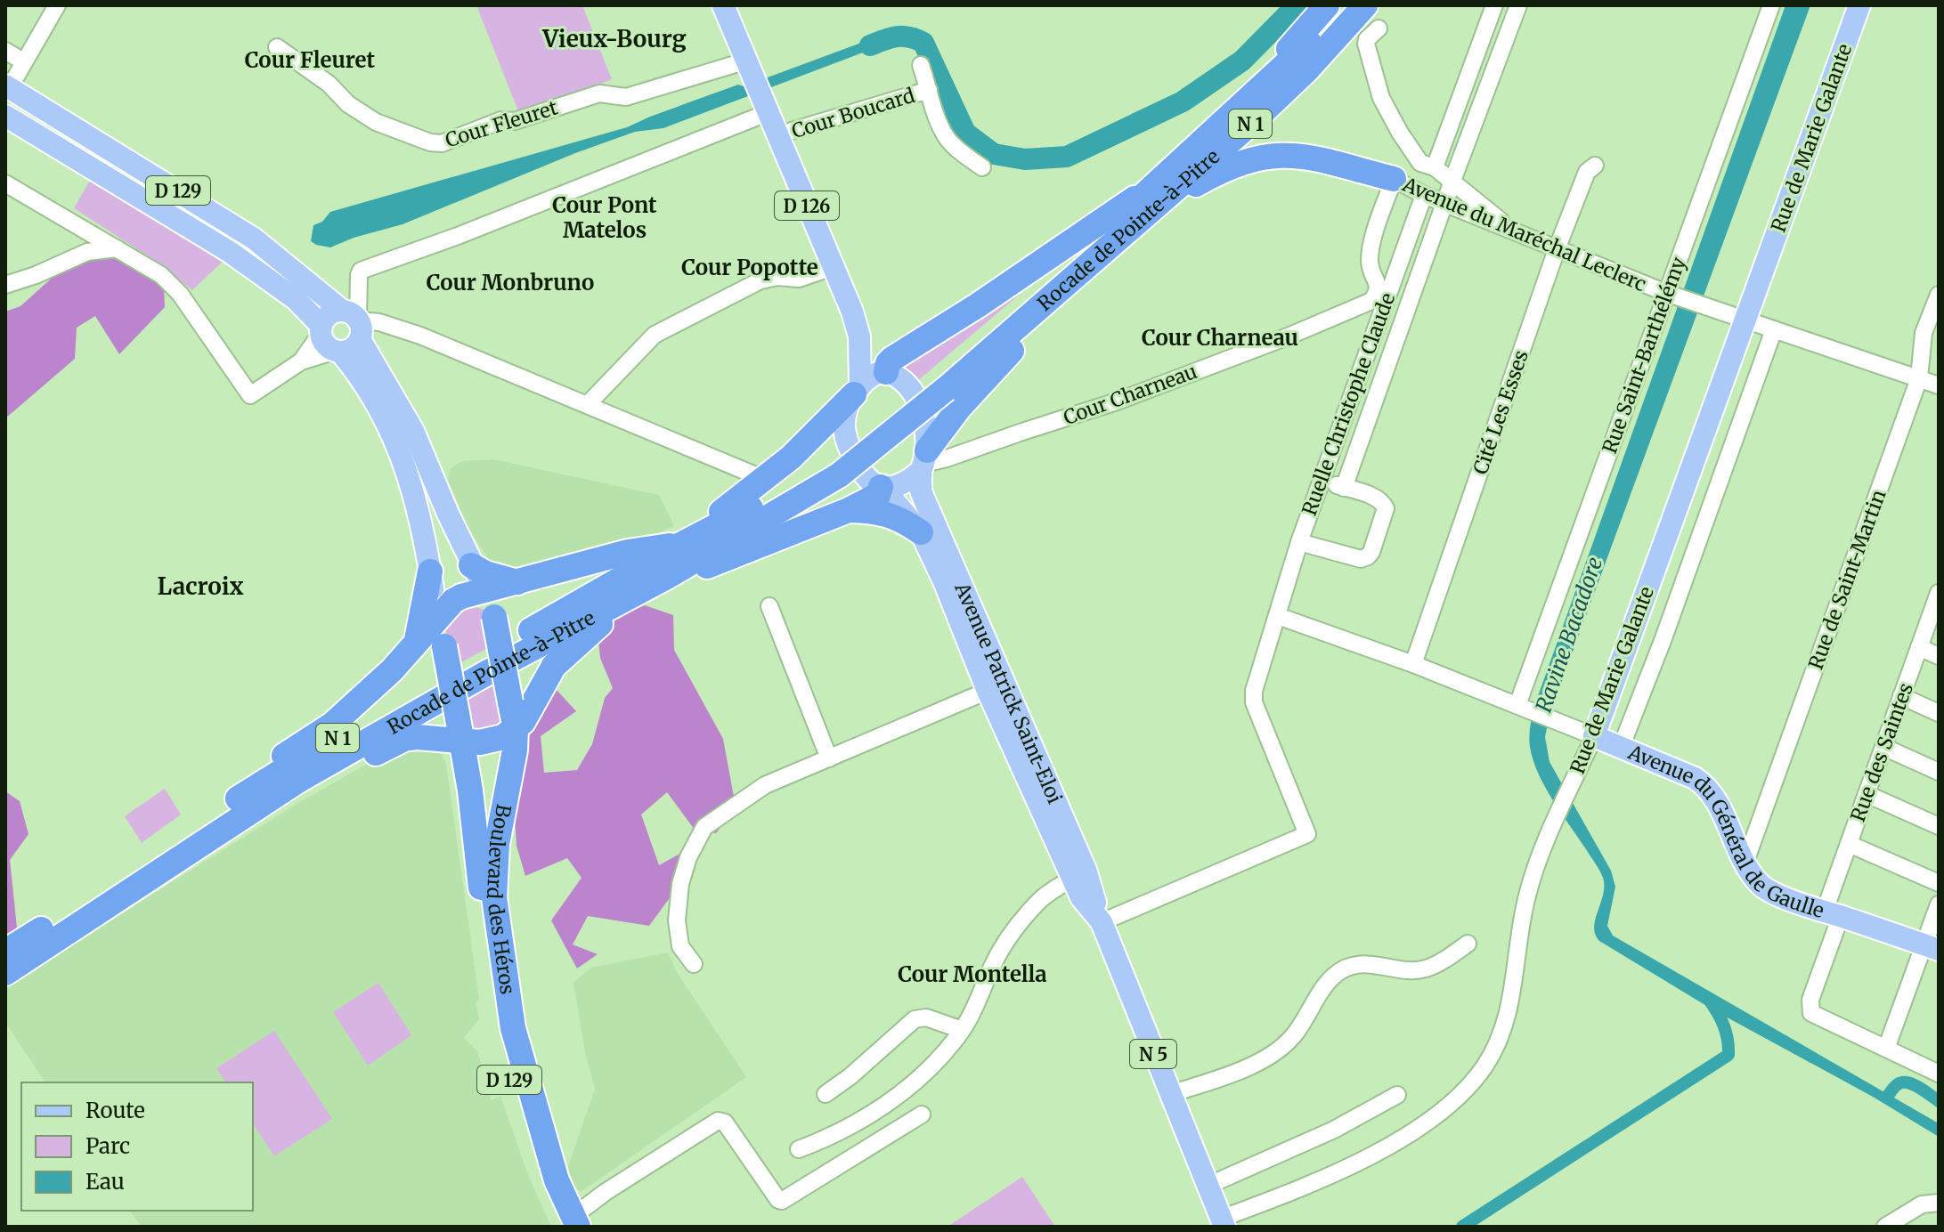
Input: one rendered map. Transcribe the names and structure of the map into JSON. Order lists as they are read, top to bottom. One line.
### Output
{"streets":{"highway":["N 1","D 129","Rocade de Pointe-à-Pitre","Boulevard des Héros"],"main road":["Rue de Marie Galante","D 126","Avenue Patrick Saint-Eloi","Avenue du Général de Gaulle","N 5"],"street":["Cour Boucard","Cour Fleuret","Avenue du Maréchal Leclerc","Rue Saint-Barthélémy","Cour Charneau","Ruelle Christophe Claude","Cité Les Esses","Rue de Saint-Martin","Rue des Saintes"]},"crossings":[["Cour Boucard","D 126"],["Cour Fleuret","D 126"],["N 1","Rocade de Pointe-à-Pitre"],["Rue de Marie Galante","Avenue du Maréchal Leclerc"],["Rue de Marie Galante","Avenue Patrick Saint-Eloi"],["Rue de Marie Galante","Avenue du Général de Gaulle"],["D 129","Boulevard des Héros"],["D 126","Cour Charneau"],["D 126","Avenue Patrick Saint-Eloi"],["Avenue du Maréchal Leclerc","Rue Saint-Barthélémy"],["Avenue du Maréchal Leclerc","Cour Charneau"],["Avenue du Maréchal Leclerc","Ruelle Christophe Claude"],["Avenue du Maréchal Leclerc","Cité Les Esses"],["Avenue du Maréchal Leclerc","Rue de Saint-Martin"],["Rue Saint-Barthélémy","Avenue du Général de Gaulle"],["Cour Charneau","Avenue Patrick Saint-Eloi"],["Ruelle Christophe Claude","Avenue Patrick Saint-Eloi"],["Ruelle Christophe Claude","Avenue du Général de Gaulle"],["Cité Les Esses","Avenue du Général de Gaulle"],["Rue de Saint-Martin","Avenue du Général de Gaulle"],["Rue des Saintes","Avenue du Général de Gaulle"]],"districts":["Vieux-Bourg","Cour Fleuret","Cour Pont Matelos","Cour Popotte","Cour Monbruno","Cour Charneau","Lacroix","Cour Montella"],"water":["Ravine Bacadore"],"legend":["Route","Parc","Eau"]}
